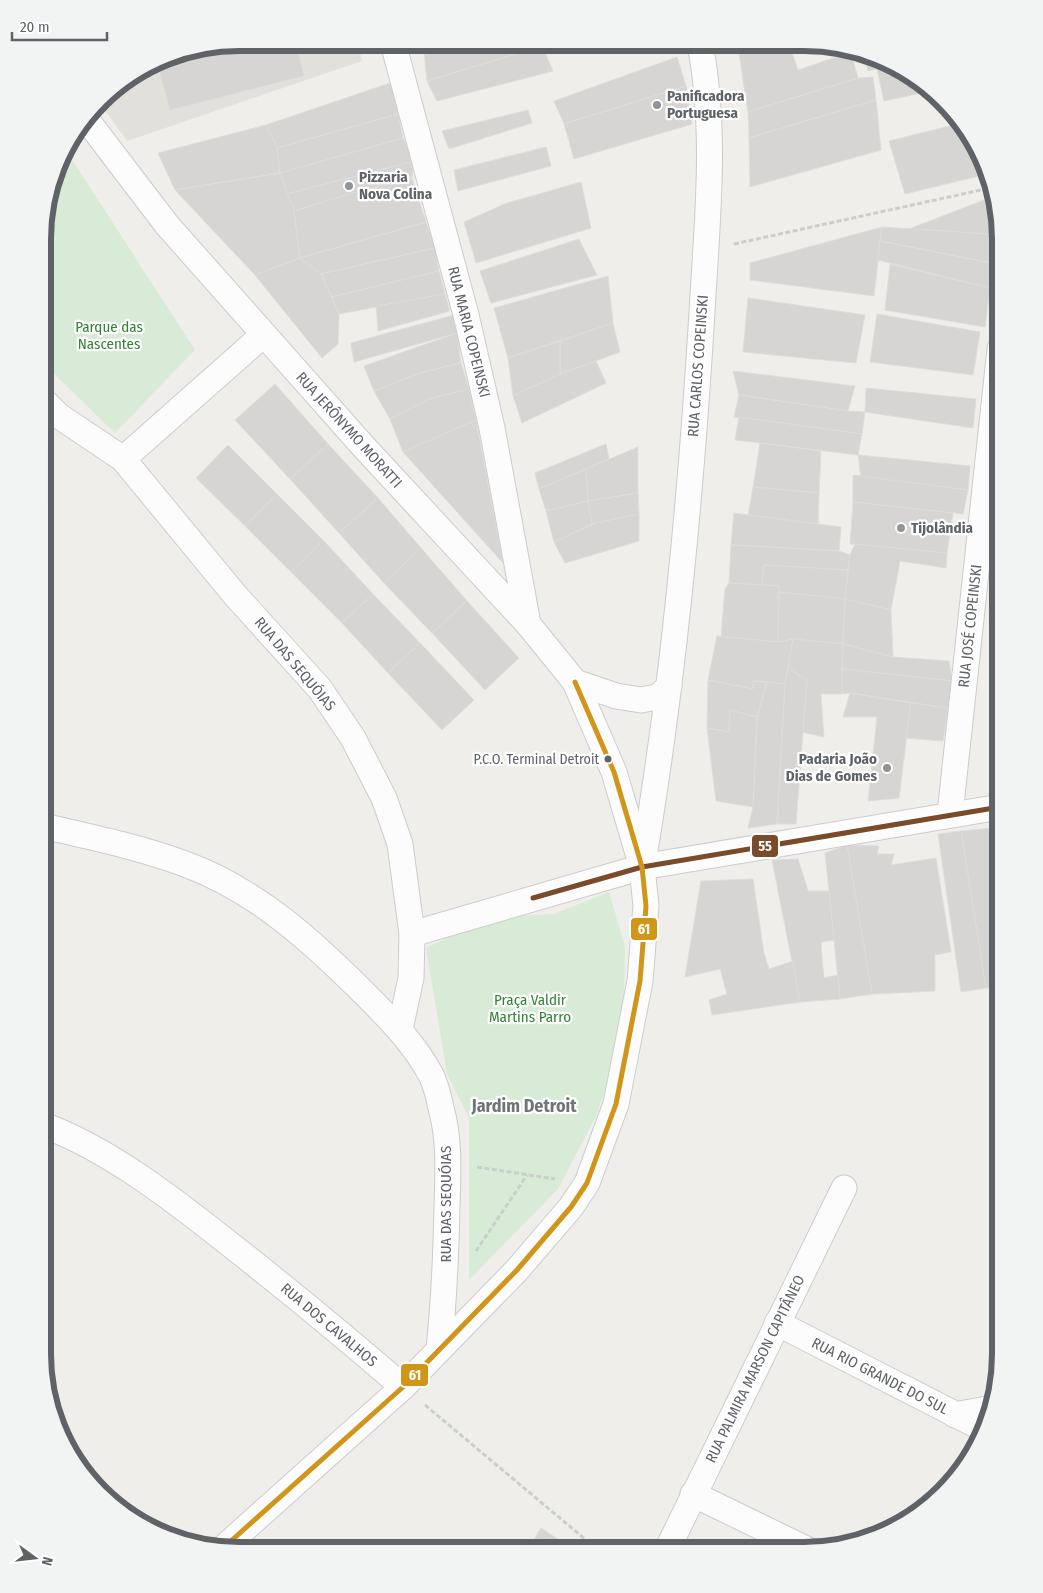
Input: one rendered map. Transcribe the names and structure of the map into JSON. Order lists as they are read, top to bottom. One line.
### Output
{"streets":{"street":["RUA MARIA COPEINSKI","RUA CARLOS COPEINSKI","RUA JERÔNYMO MORATTI","RUA JOSÉ COPEINSKI","RUA DAS SEQUÓIAS","RUA DOS CAVALHOS","RUA PALMIRA MARSON CAPITÂNEO","RUA RIO GRANDE DO SUL"]},"crossings":[["RUA MARIA COPEINSKI","RUA JERÔNYMO MORATTI"],["RUA CARLOS COPEINSKI","RUA JERÔNYMO MORATTI"],["RUA PALMIRA MARSON CAPITÂNEO","RUA RIO GRANDE DO SUL"]],"districts":["Jardim Detroit"],"parks":["Parque das Nascentes","Praça Valdir Martins Parro"],"places":["Panificadora Portuguesa","Pizzaria Nova Colina","Tijolândia","P.C.O. Terminal Detroit","Padaria João Dias de Gomes"],"lines":["transit line 61","transit line 55"],"scale_bar":"20 m","north":"right"}
